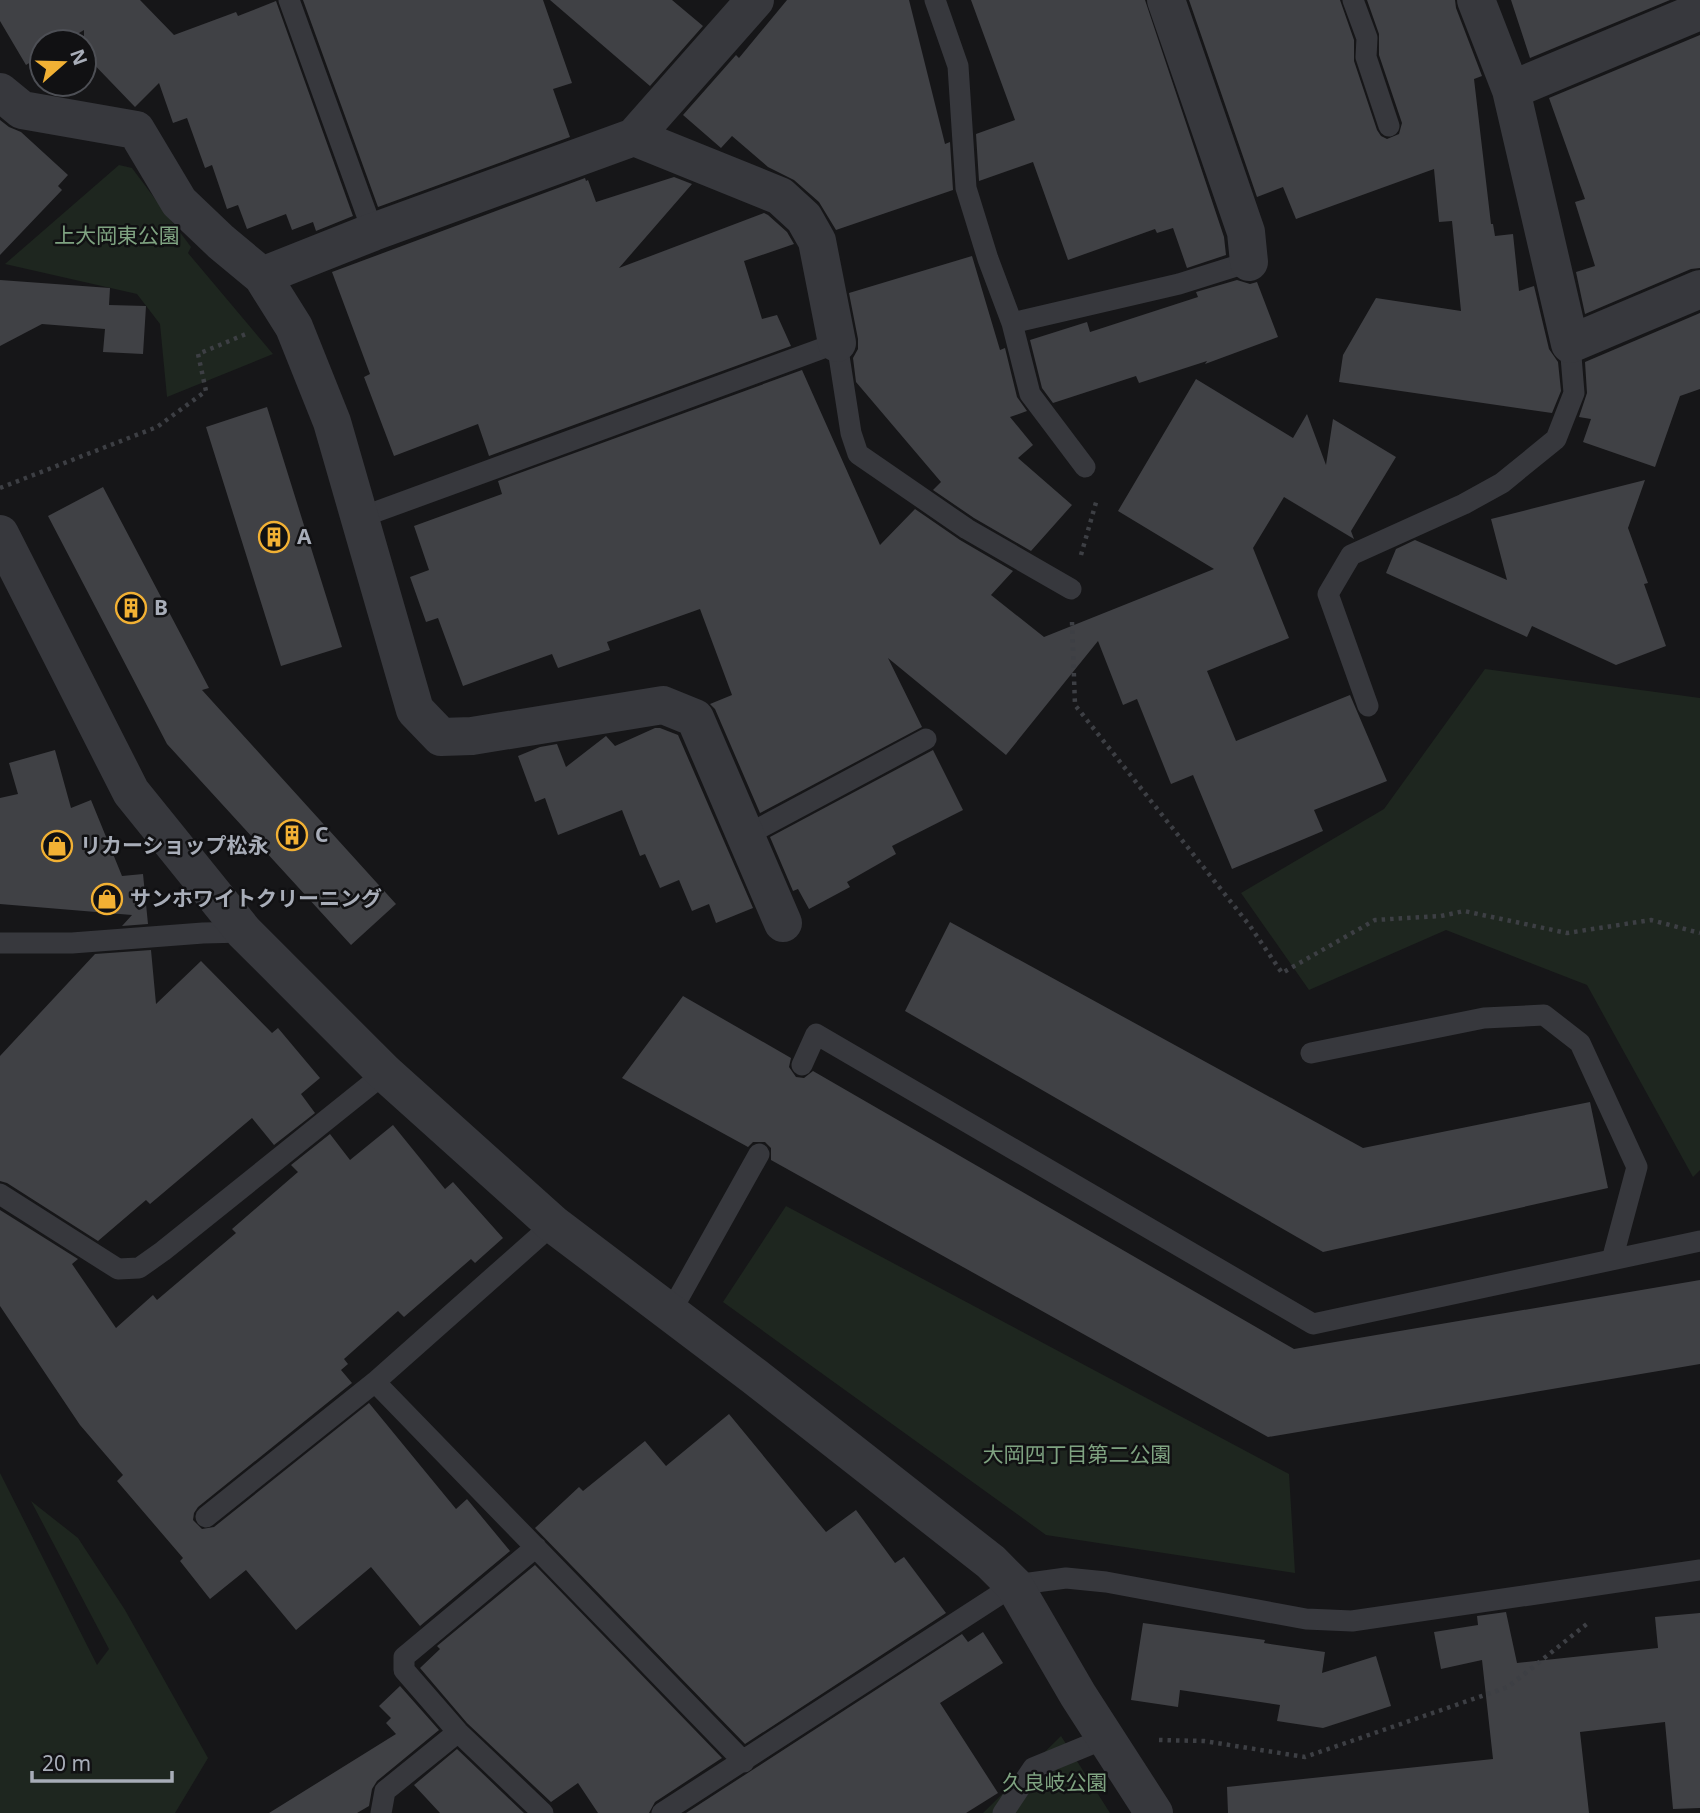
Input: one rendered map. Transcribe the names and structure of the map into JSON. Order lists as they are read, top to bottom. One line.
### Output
{"parks":["上大岡東公園","大岡四丁目第二公園","久良岐公園"],"places":{"building":["A","B","C"],"shop":["リカーショップ松永","サンホワイトクリーニング"]},"scale_bar":"20 m","north":"right"}
